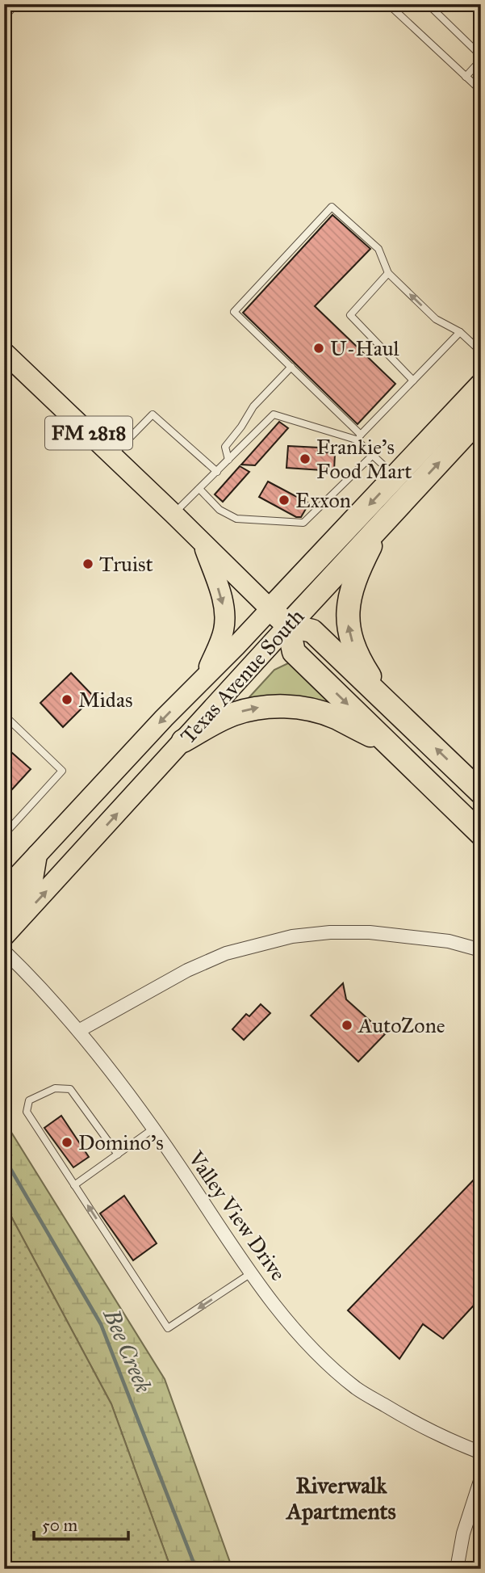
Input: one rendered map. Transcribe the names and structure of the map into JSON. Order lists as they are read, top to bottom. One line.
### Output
{"streets":{"highway":["FM 2818","Texas Avenue South"],"street":["Valley View Drive"]},"crossings":[["FM 2818","Texas Avenue South"]],"districts":["Riverwalk Apartments"],"water":["Bee Creek"],"places":["U-Haul","Frankie's Food Mart","Exxon","Truist","Midas","AutoZone","Domino's"],"scale_bar":"50 m"}
